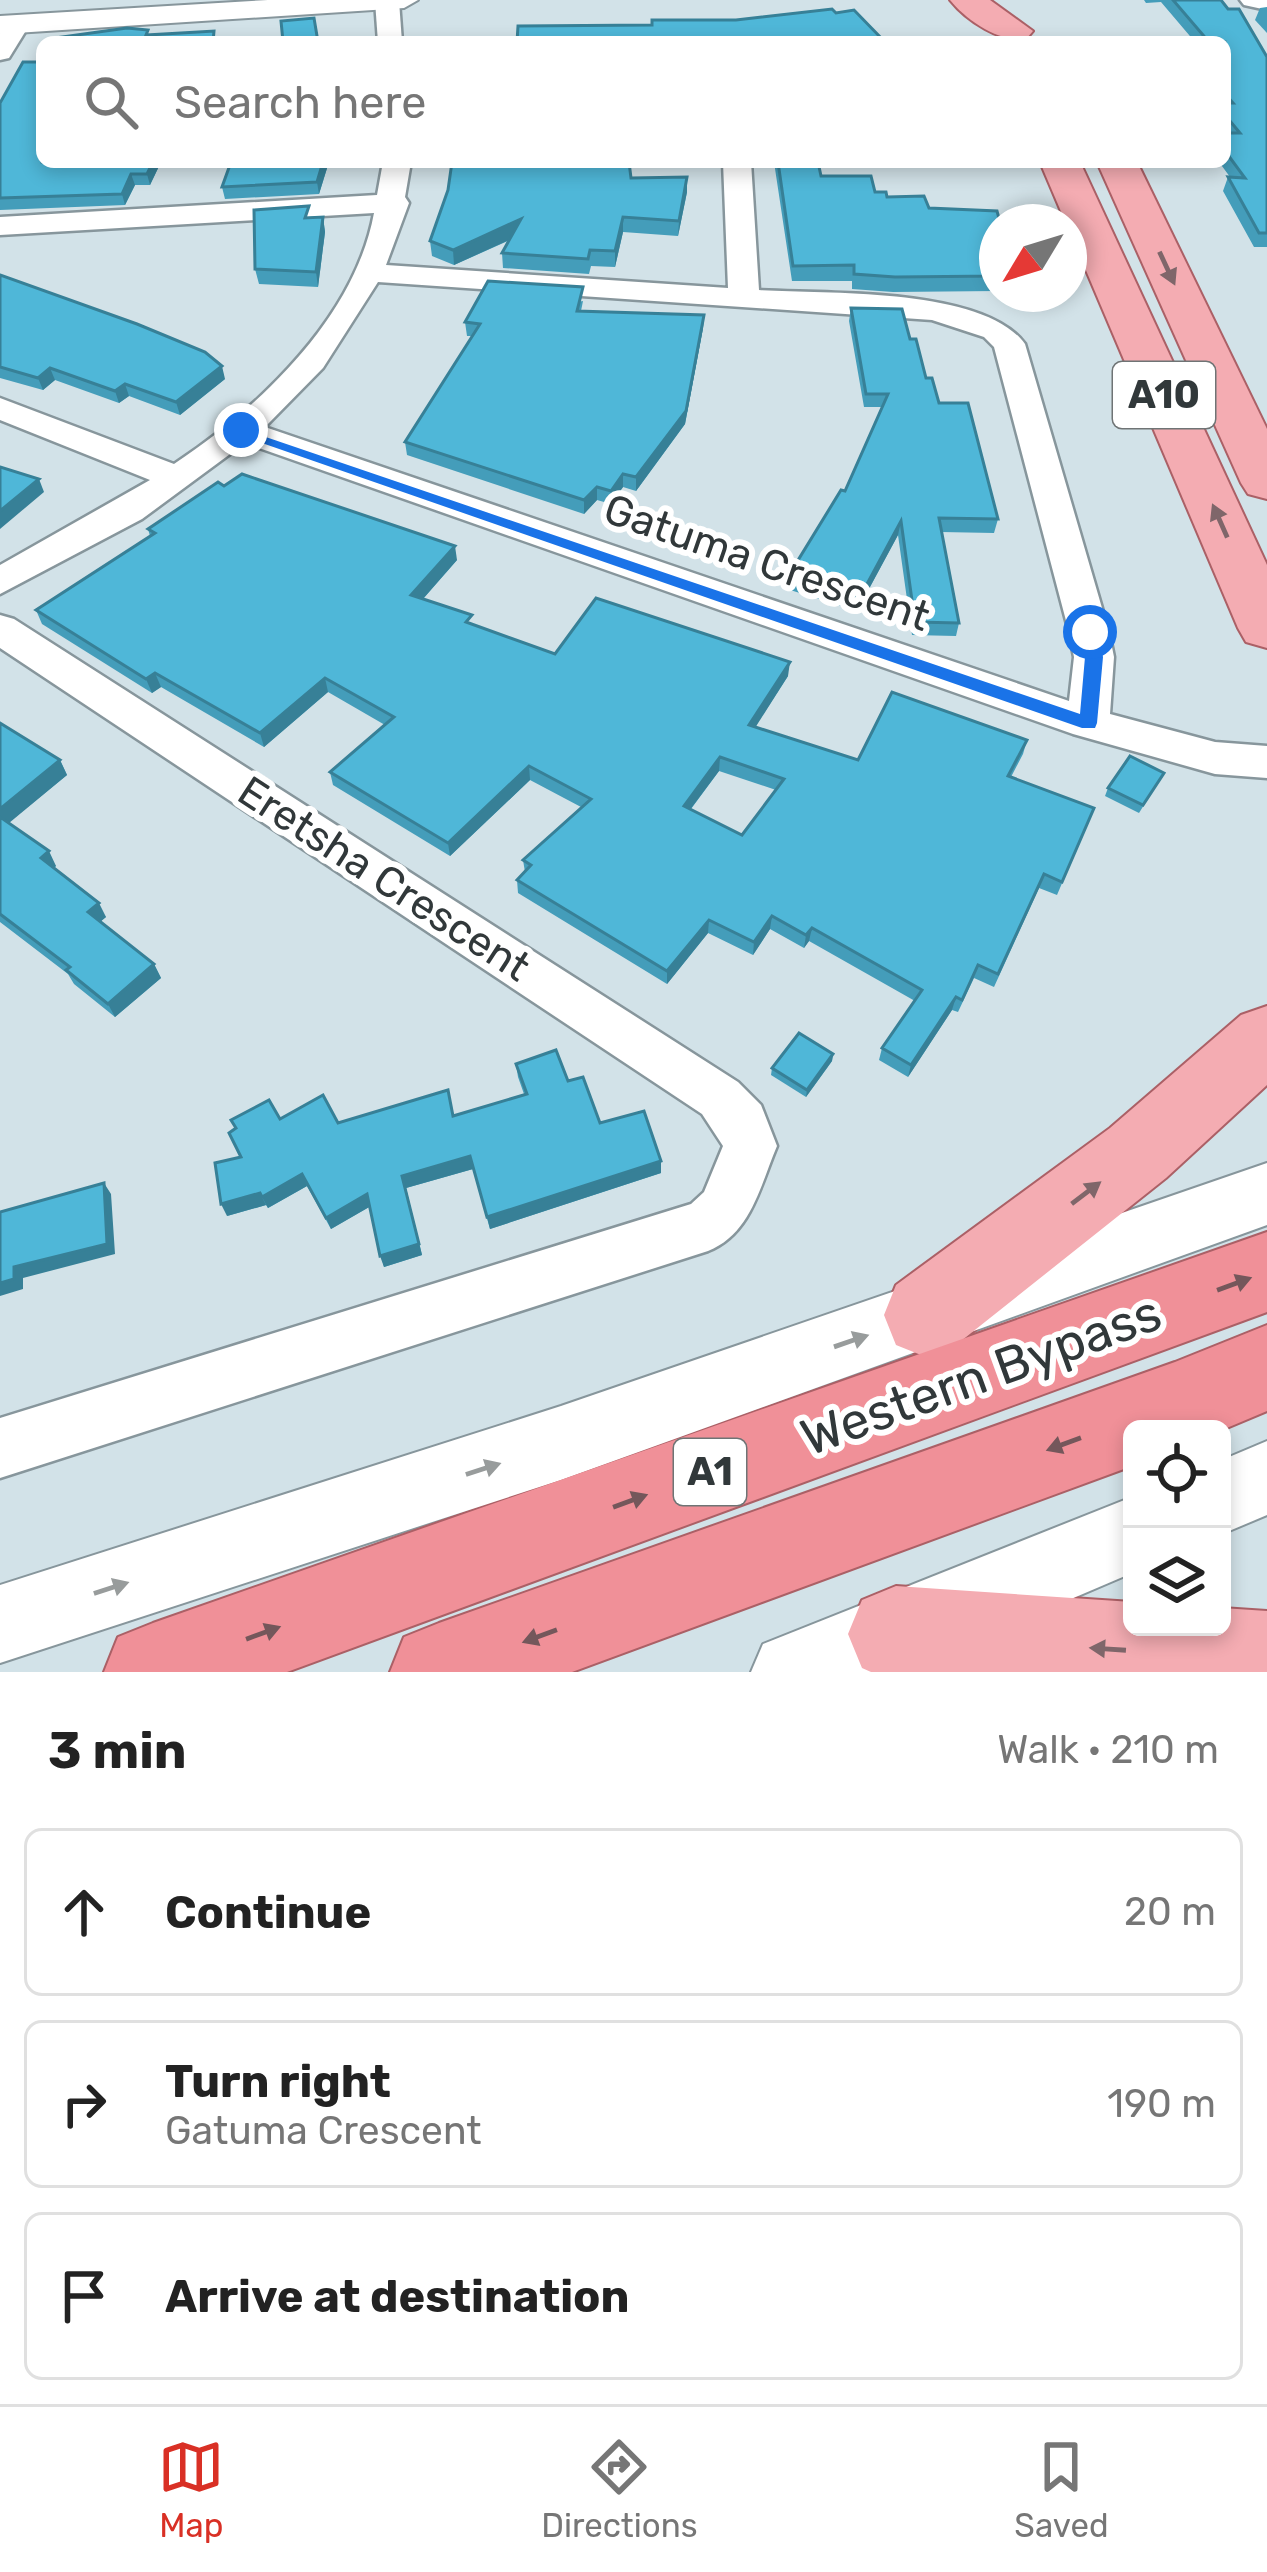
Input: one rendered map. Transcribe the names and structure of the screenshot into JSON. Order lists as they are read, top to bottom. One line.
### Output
{"streets":{"highway":["Western Bypass","A1"],"main road":["A10"],"street":["Gatuma Crescent","Eretsha Crescent"]},"north":"bottom left","page":{"search":"Search here","heading":["3 min","Walk · 210 m"],"list":[["Continue","20 m"],["Turn right","Gatuma Crescent","190 m"],"Arrive at destination"],"nav":["Map","Directions","Saved"]}}
